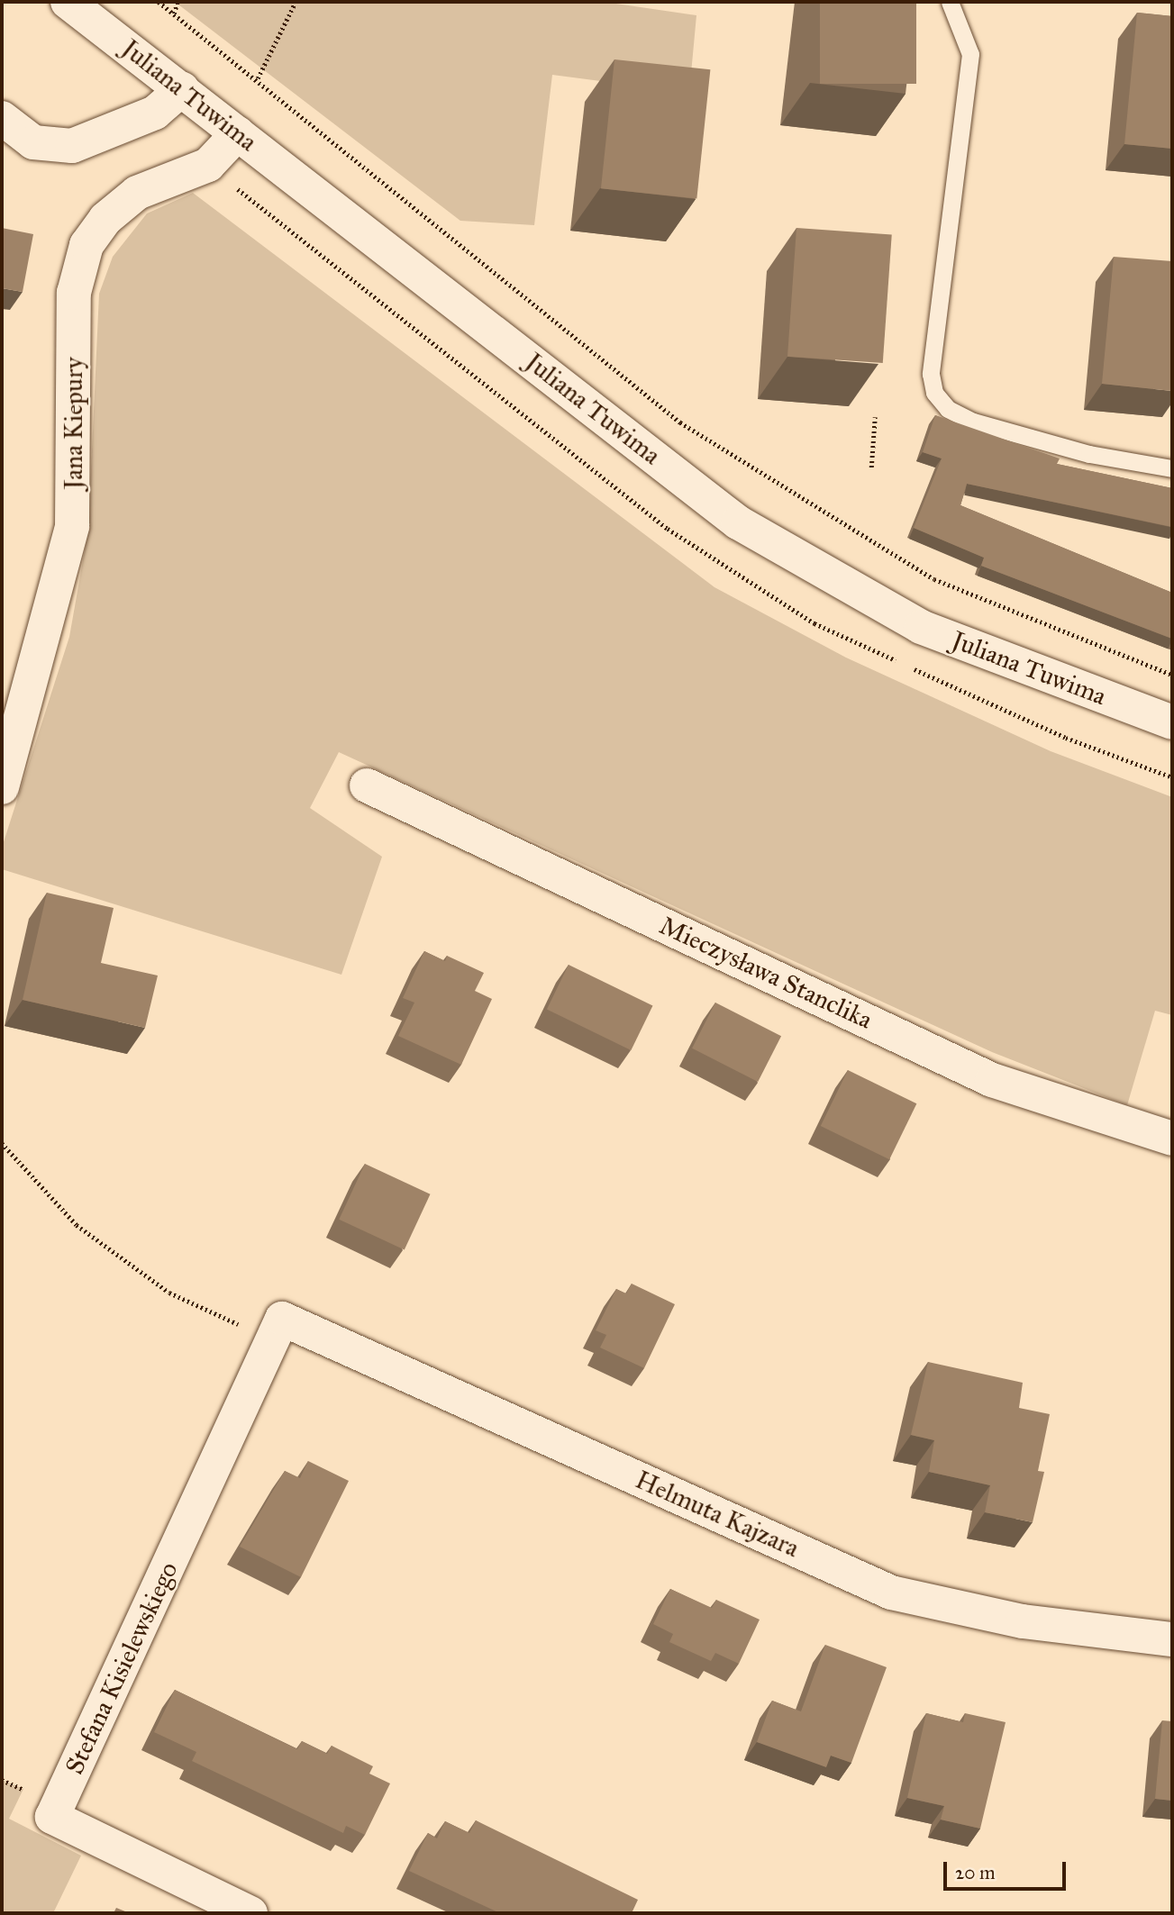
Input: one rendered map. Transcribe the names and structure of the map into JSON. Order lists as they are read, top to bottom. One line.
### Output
{"streets":{"street":["Juliana Tuwima","Jana Kiepury","Mieczysława Stanclika","Helmuta Kajzara","Stefana Kisielewskiego"]},"crossings":[["Juliana Tuwima","Jana Kiepury"],["Helmuta Kajzara","Stefana Kisielewskiego"]],"scale_bar":"20 m"}
